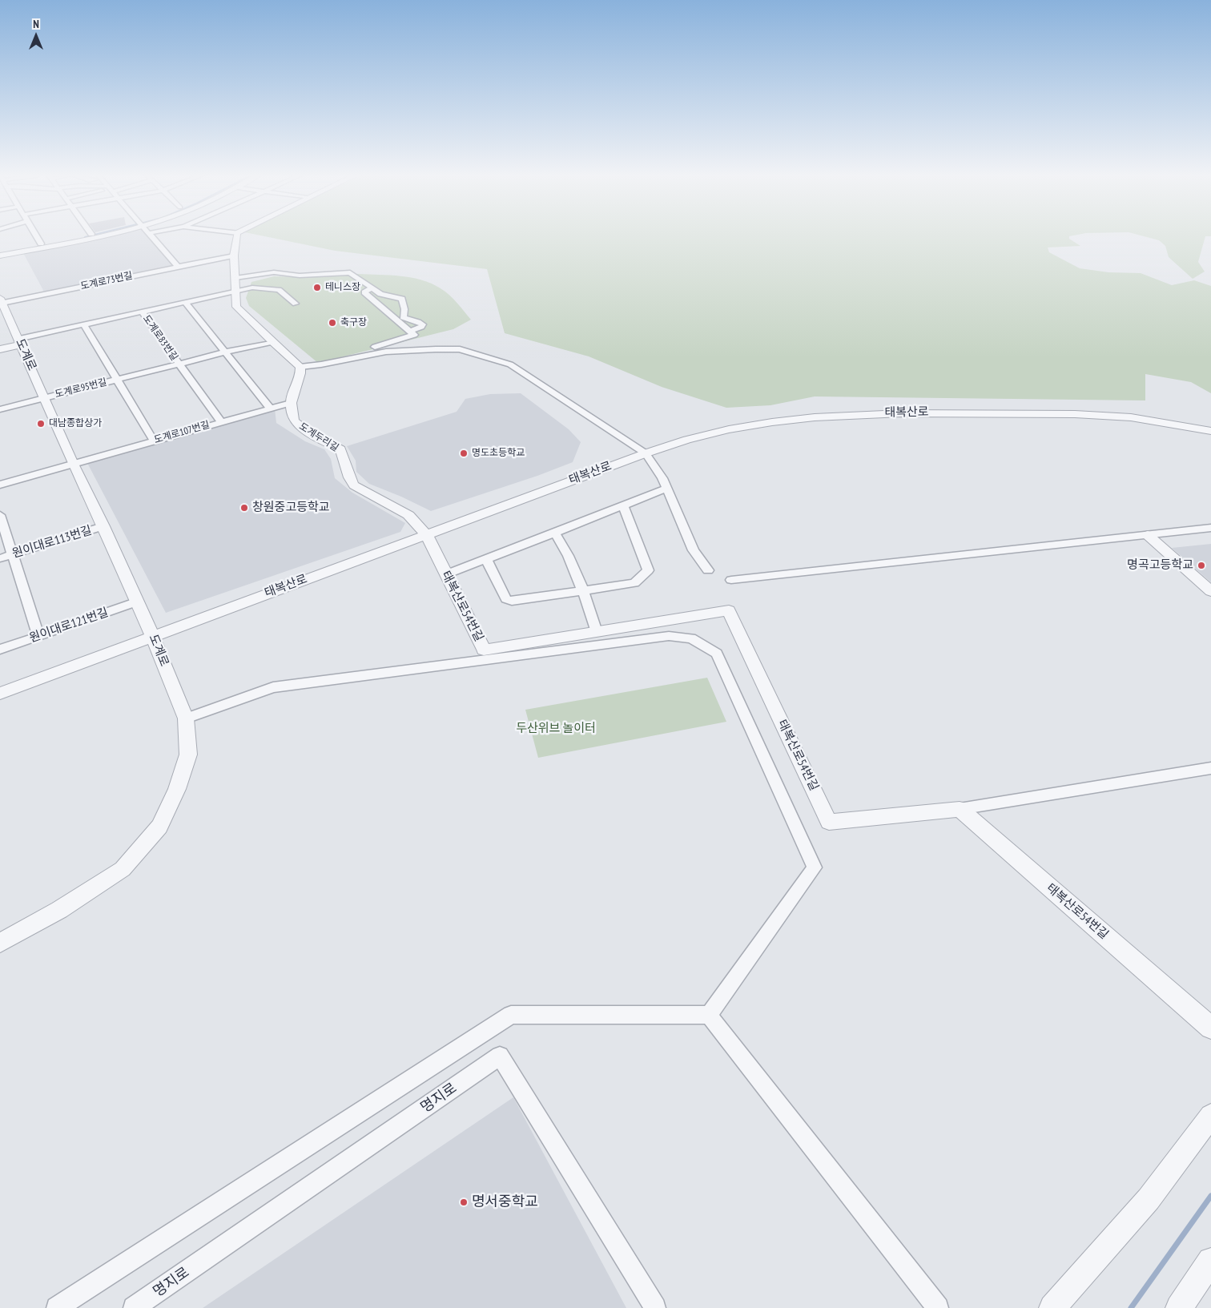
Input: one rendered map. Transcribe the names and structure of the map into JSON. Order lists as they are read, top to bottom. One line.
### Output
{"streets":{"street":["도계로73번길","도계로83번길","도계로","도계로95번길","태복산로","도계로107번길","도계두리길","원이대로113번길","태복산로54번길","원이대로121번길","명지로"]},"crossings":[["도계로73번길","도계로"],["도계로83번길","도계로"],["도계로83번길","도계로95번길"],["도계로","도계로95번길"],["도계로","태복산로"],["도계로","도계로107번길"],["도계로","원이대로113번길"],["도계로","원이대로121번길"],["도계로95번길","도계로107번길"],["태복산로","도계두리길"],["태복산로","태복산로54번길"],["도계로107번길","도계두리길"],["도계두리길","태복산로54번길"]],"parks":["두산위브 놀이터"],"places":["테니스장","축구장","대남종합상가","명도초등학교","창원중고등학교","명곡고등학교","명서중학교"],"north":"top"}
